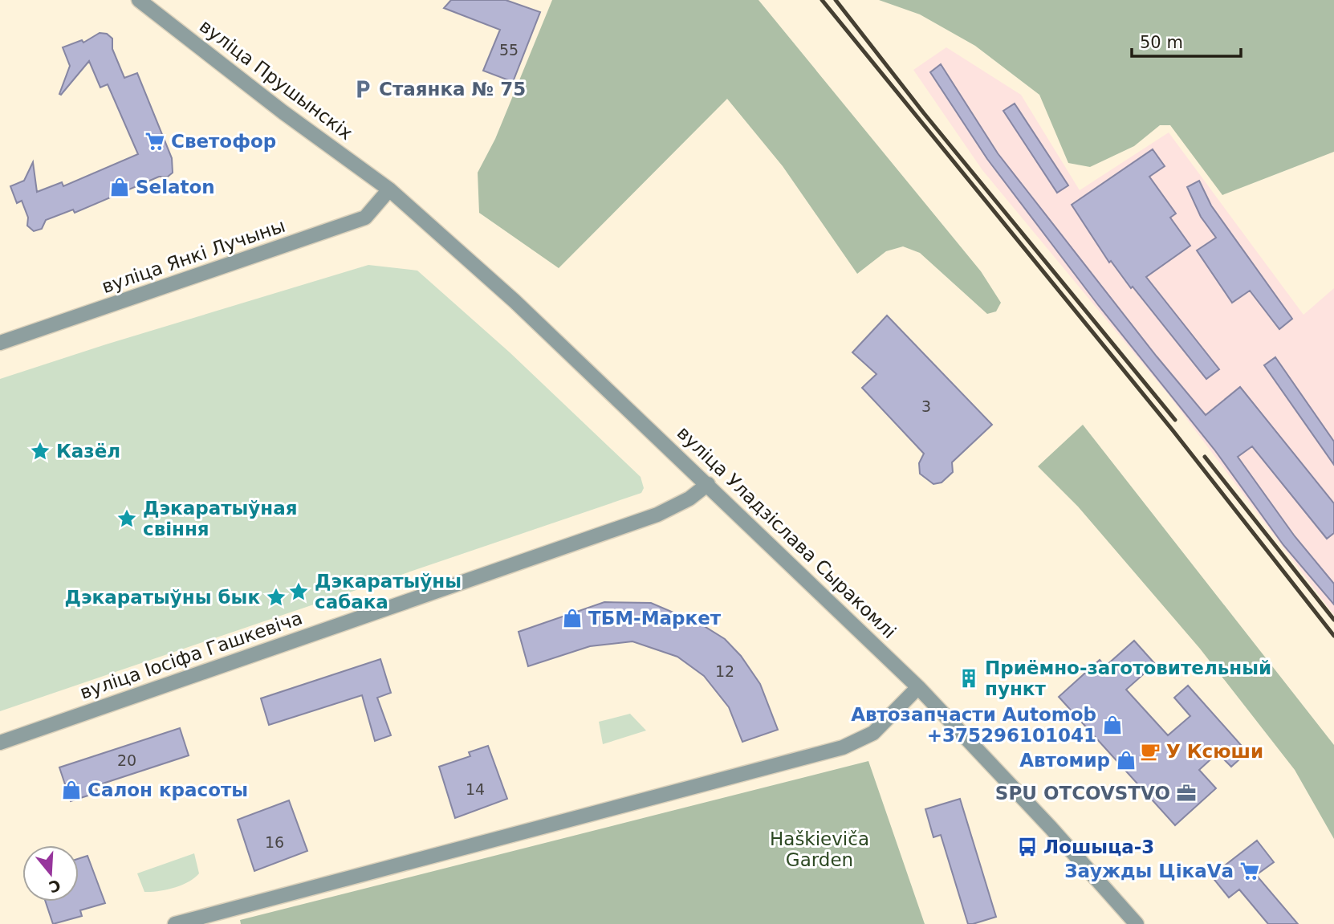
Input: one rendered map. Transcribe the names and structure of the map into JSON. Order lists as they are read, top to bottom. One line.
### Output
{"streets":{"street":["вуліца Прушынскіх","вуліца Янкі Лучыны","вуліца Уладзіслава Сыракомлі","вуліца Іосіфа Гашкевіча"]},"crossings":[["вуліца Прушынскіх","вуліца Янкі Лучыны"],["вуліца Прушынскіх","вуліца Уладзіслава Сыракомлі"],["вуліца Янкі Лучыны","вуліца Уладзіслава Сыракомлі"],["вуліца Уладзіслава Сыракомлі","вуліца Іосіфа Гашкевіча"]],"parks":["Haškieviča Garden"],"places":{"parking":["Стаянка № 75"],"supermarket":["Светофор","Заужды ЦікаVа"],"shop":["Selaton","ТБМ-Маркет","Автозапчасти Automob +375296101041","Автомир","Салон красоты"],"place":["Казёл","Дэкаратыўная свіння","Дэкаратыўны сабака","Дэкаратыўны бык"],"building":["Приёмно-заготовительный пункт"],"cafe":["У Ксюши"],"office":["SPU OTCOVSTVO"],"bus stop":["Лошыца-3"]},"house_numbers":["55","3","12","20","14","16"],"scale_bar":"50 m","north":"bottom"}
